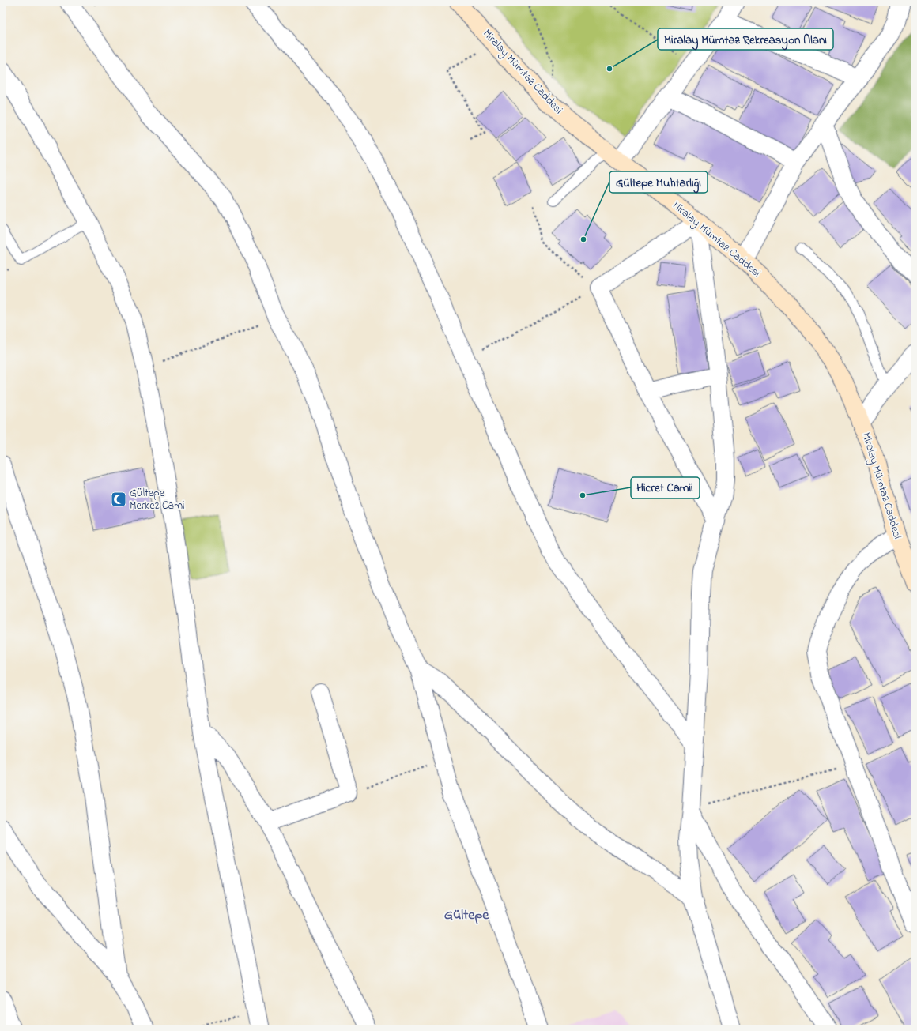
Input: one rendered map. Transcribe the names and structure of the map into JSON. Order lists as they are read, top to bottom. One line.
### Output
{"streets":{"main road":["Miralay Mümtaz Caddesi"]},"districts":["Gültepe"],"places":{"other":["Miralay Mümtaz Rekreasyon Alanı","Gültepe Muhtarlığı","Hicret Camii"],"mosque":["Gültepe Merkez Cami"]}}
